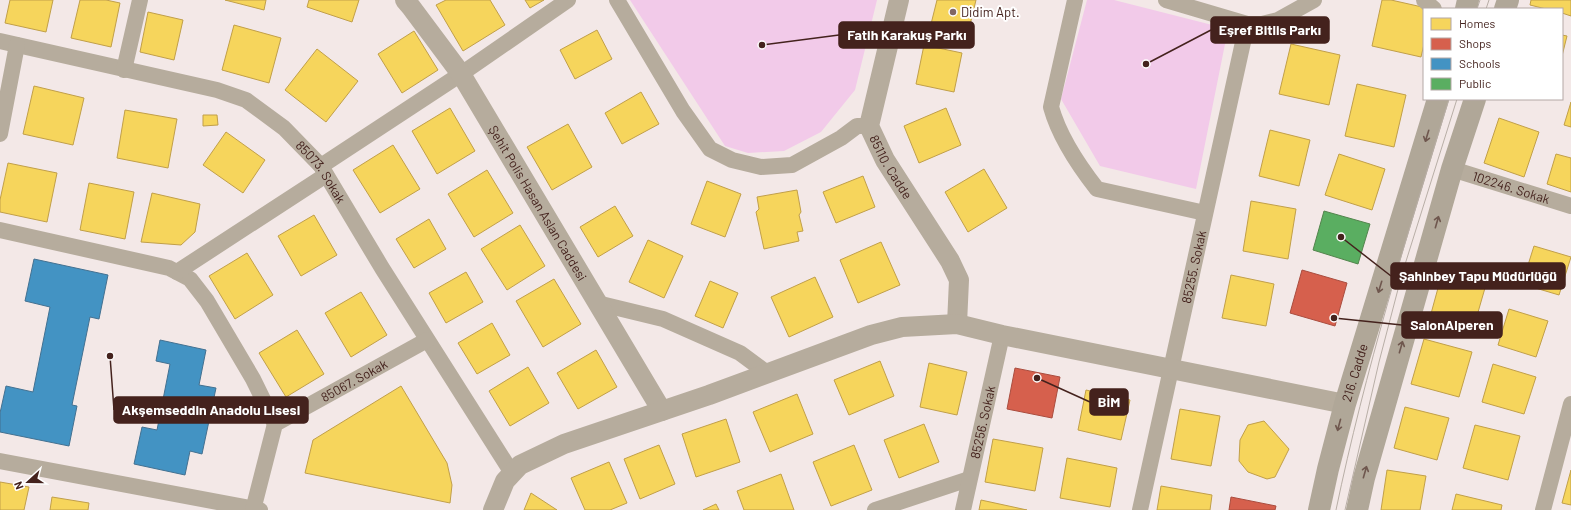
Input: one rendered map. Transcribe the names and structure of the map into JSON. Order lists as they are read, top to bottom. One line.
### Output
{"streets":{"main road":["216. Cadde"],"street":["85110. Cadde","85073. Sokak","102246. Sokak","Şehit Polis Hasan Aslan Caddesi","85255. Sokak","85067. Sokak","85256. Sokak"]},"crossings":[["85073. Sokak","85067. Sokak"]],"places":["Didim Apt.","Fatih Karakuş Parkı","Eşref Bitlis Parkı","Şahinbey Tapu Müdürlüğü","SalonAlperen","Akşemseddin Anadolu Lisesi","BİM"],"legend":["Homes","Shops","Schools","Public"],"north":"left"}
